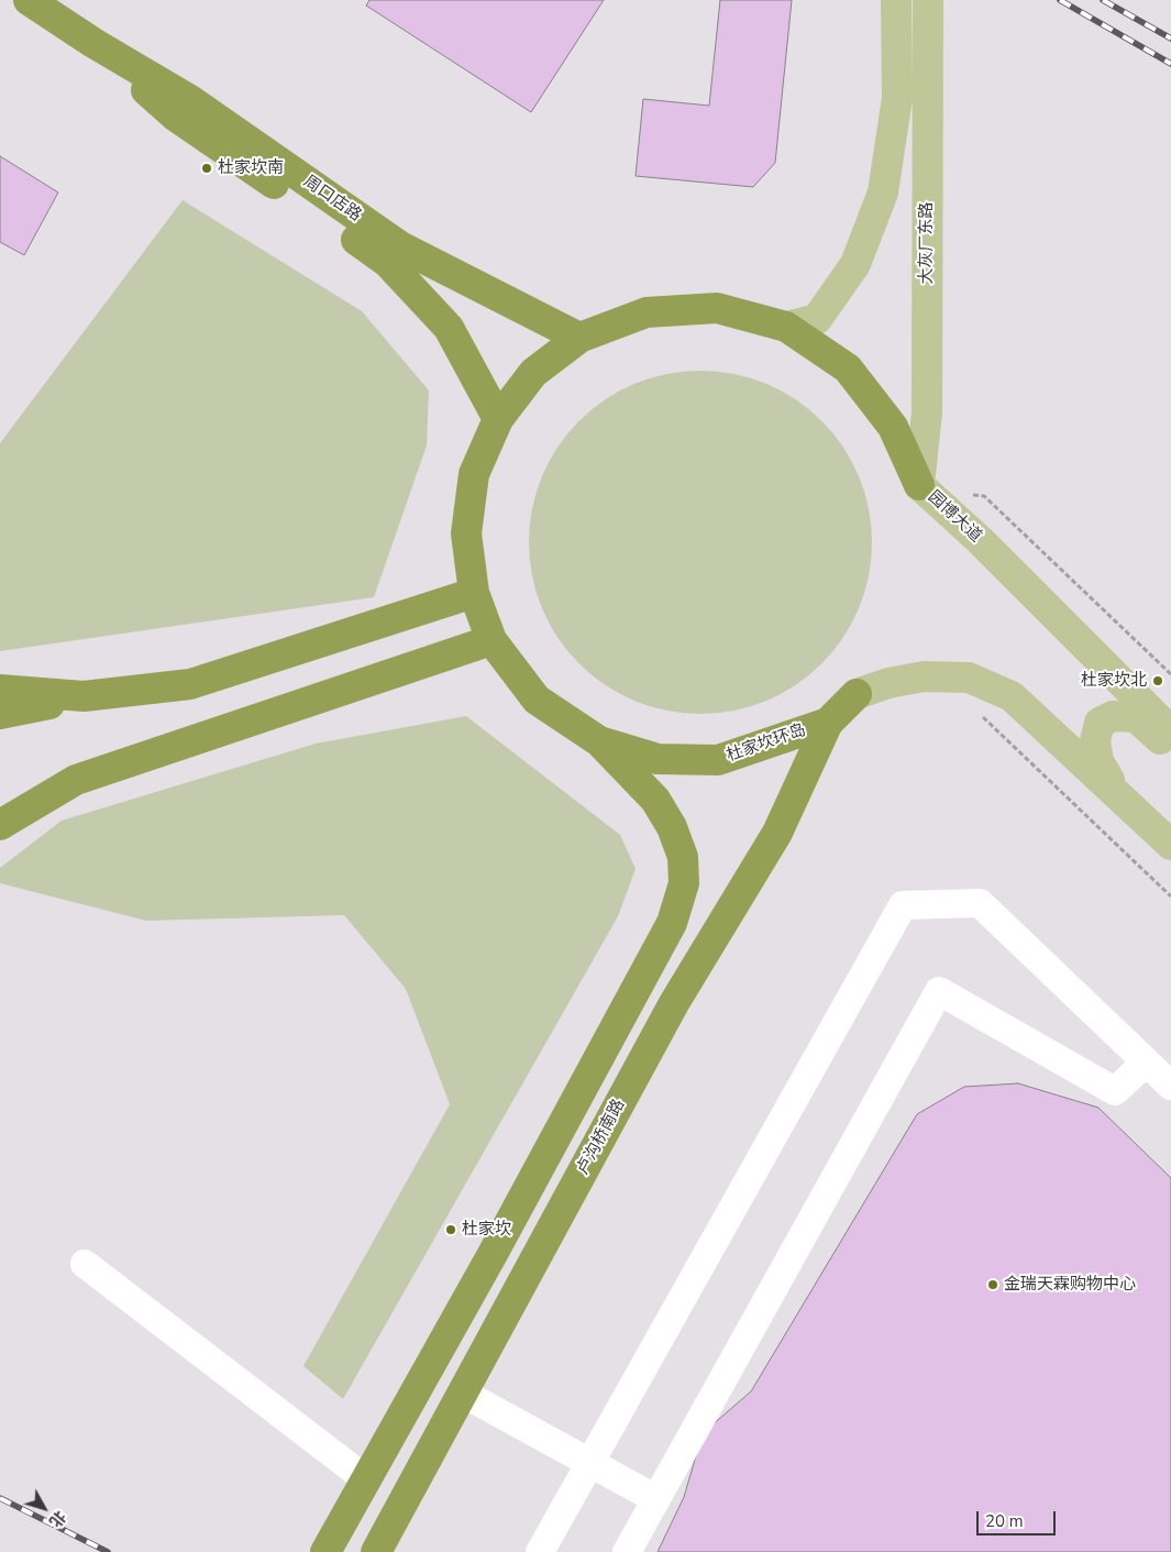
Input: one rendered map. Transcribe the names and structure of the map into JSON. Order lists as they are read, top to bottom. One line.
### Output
{"streets":{"highway":["周口店路","杜家坎环岛","卢沟桥南路"],"main road":["大灰厂东路","园博大道"]},"crossings":[["周口店路","杜家坎环岛"],["大灰厂东路","园博大道"],["大灰厂东路","杜家坎环岛"],["园博大道","杜家坎环岛"],["杜家坎环岛","卢沟桥南路"]],"places":["杜家坎南","杜家坎北","杜家坎","金瑞天霖购物中心"],"scale_bar":"20 m","north":"bottom right"}
